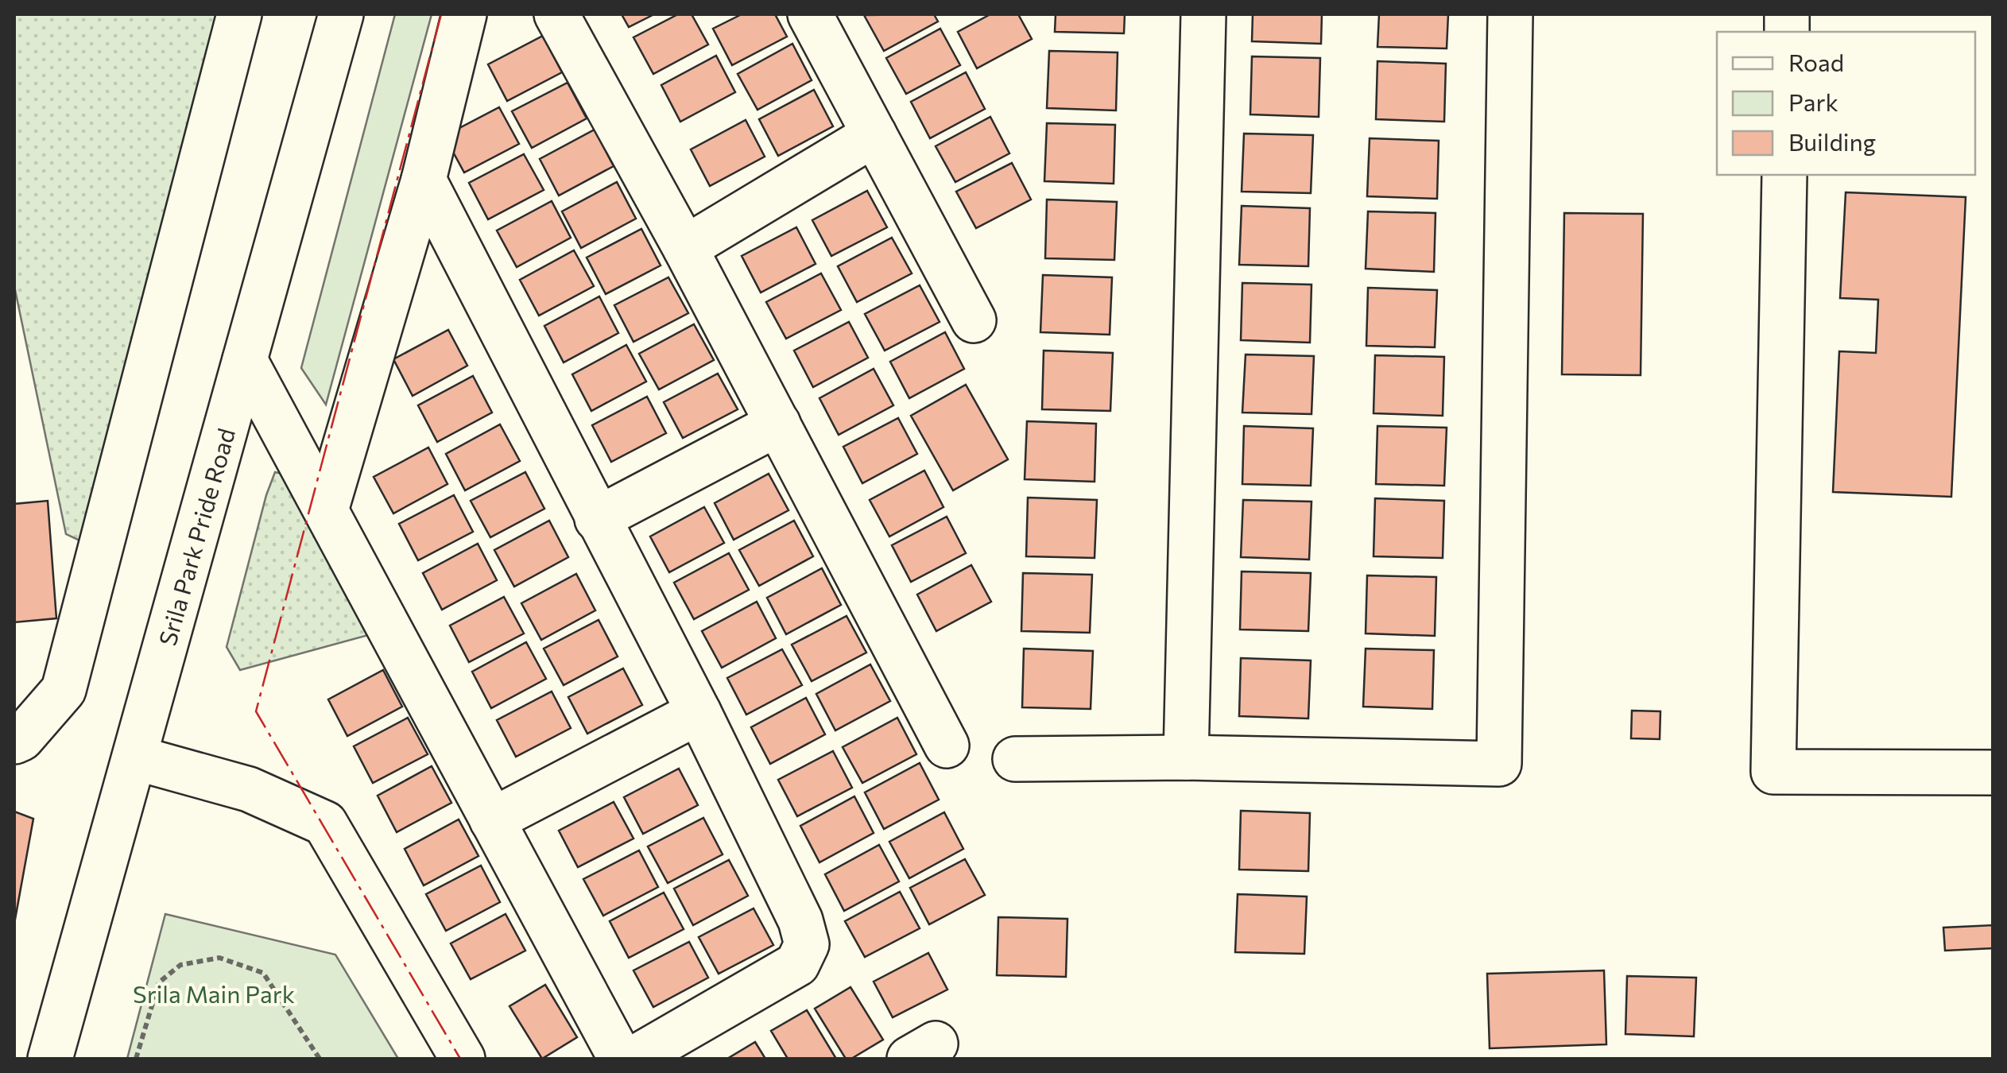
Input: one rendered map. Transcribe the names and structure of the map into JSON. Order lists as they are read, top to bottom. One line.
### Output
{"streets":{"street":["Srila Park Pride Road"]},"parks":["Srila Main Park"],"legend":["Road","Park","Building"]}
